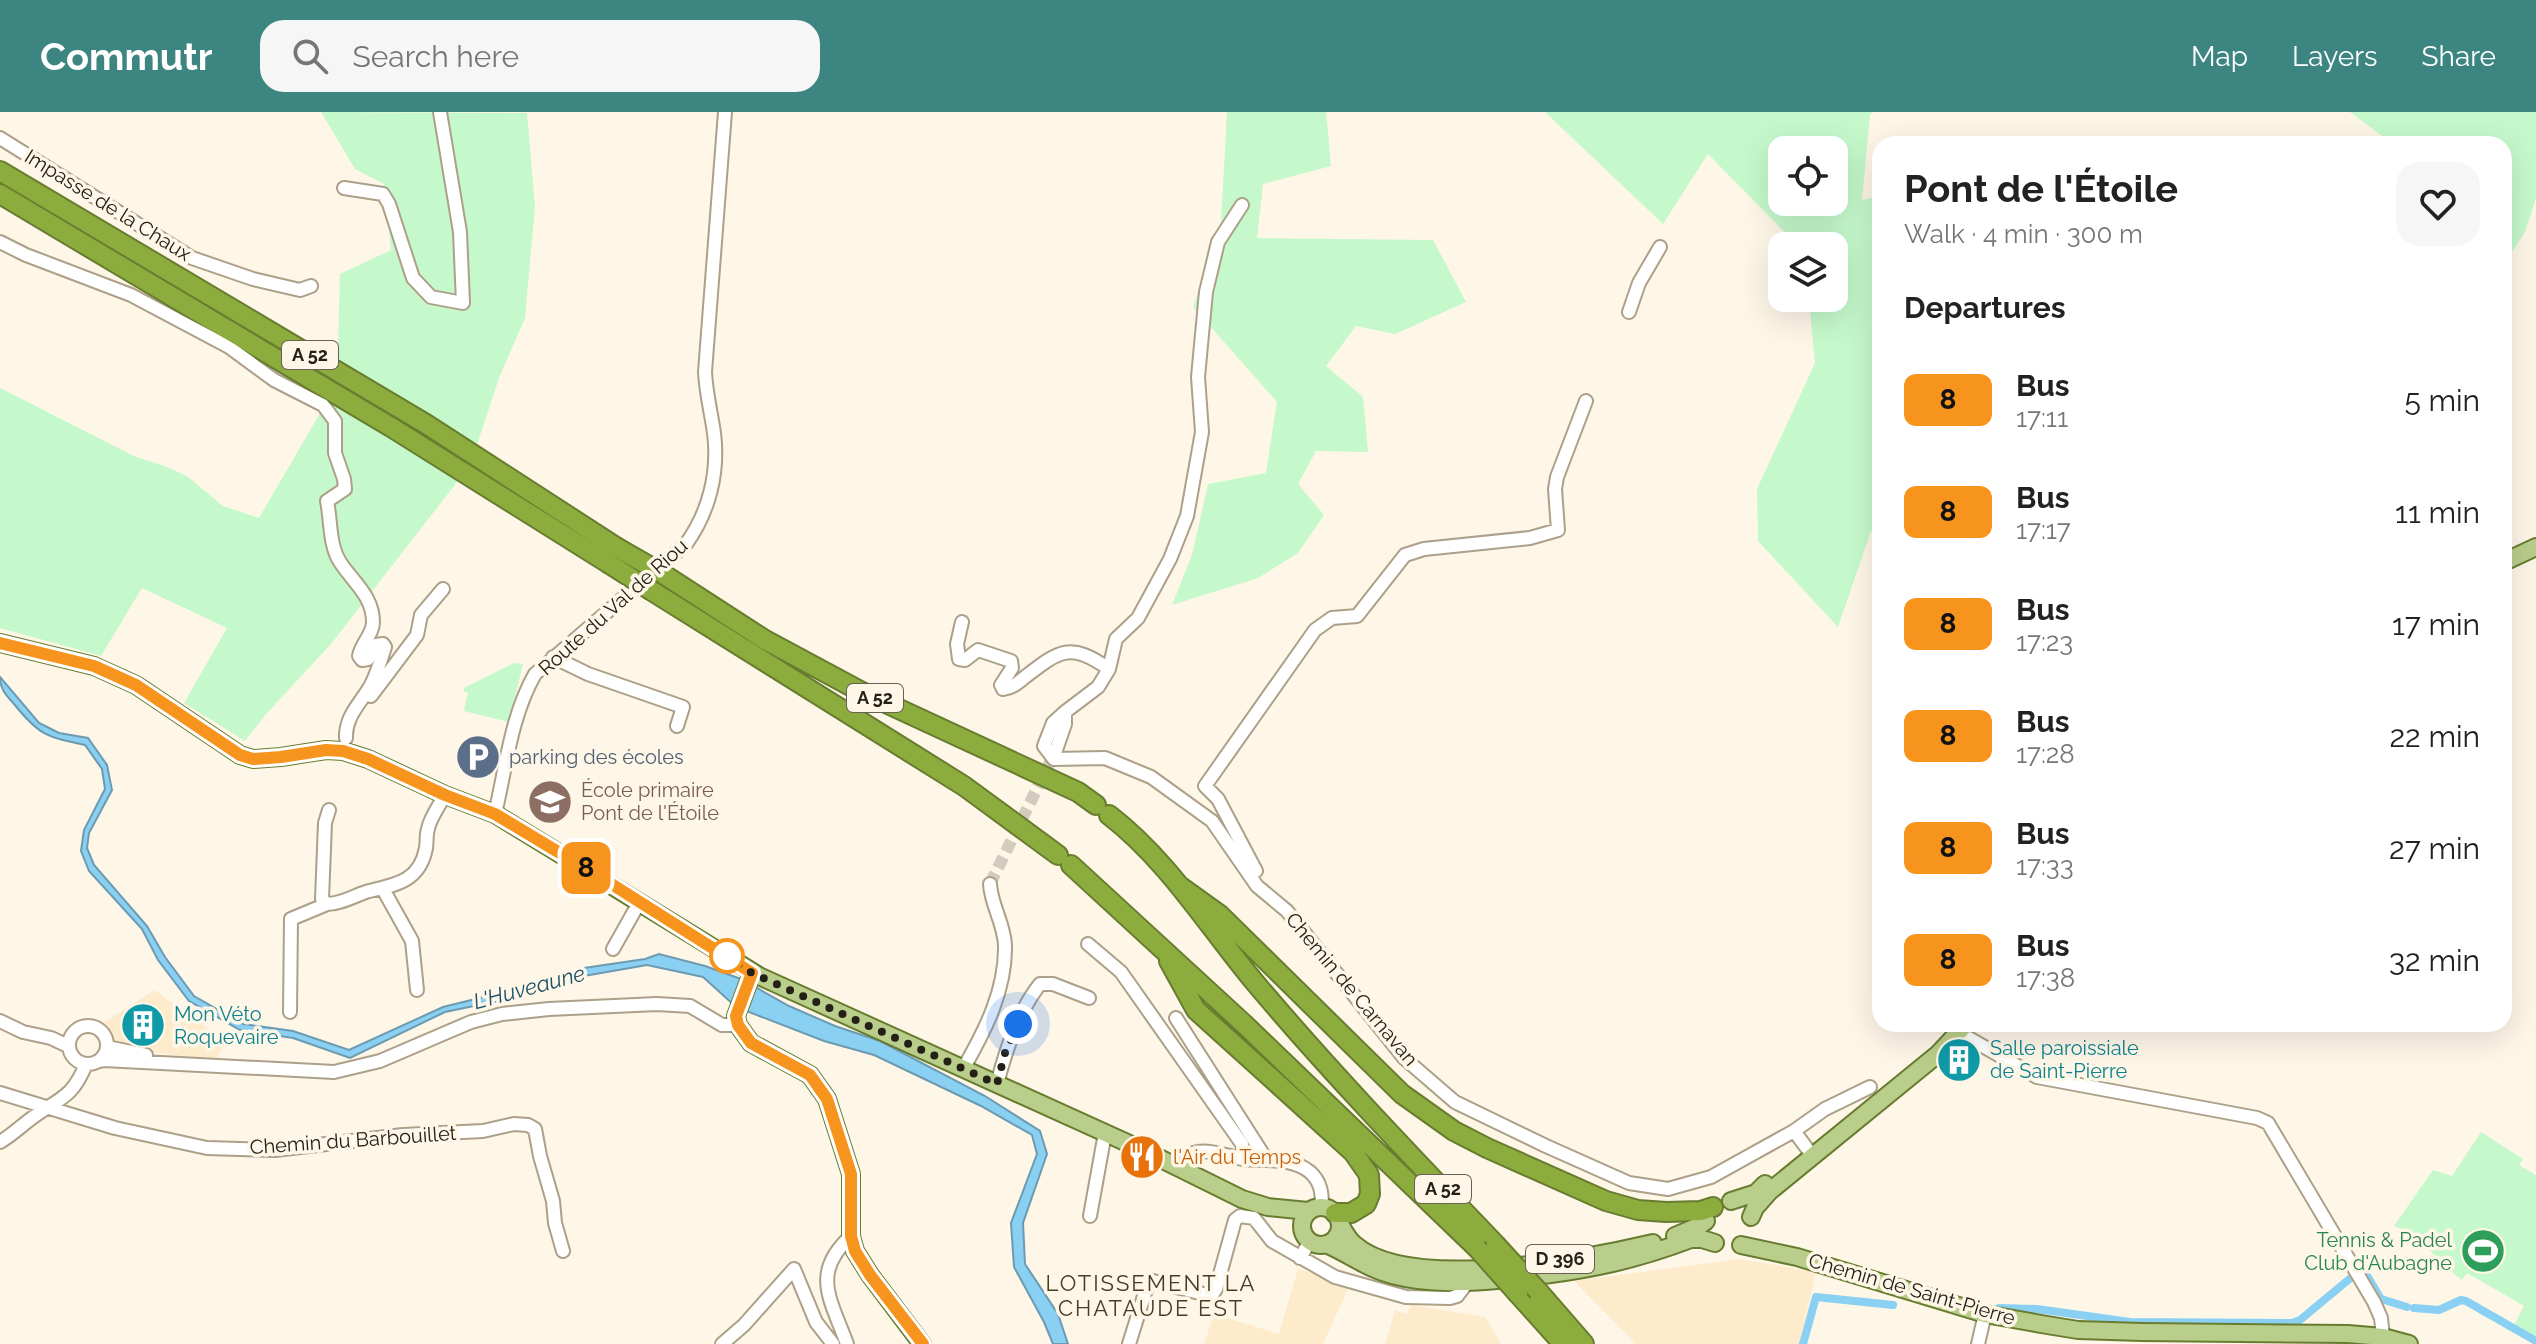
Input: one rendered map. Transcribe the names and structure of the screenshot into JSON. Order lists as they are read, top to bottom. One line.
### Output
{"streets":{"highway":["A 52"],"main road":["D 396","Chemin de Saint-Pierre"],"street":["Impasse de la Chaux","Route du Val de Riou","Chemin de Carnavan","Chemin du Barbouillet"]},"crossings":[["D 396","Chemin de Saint-Pierre"]],"districts":["LOTISSEMENT LA CHATAUDE EST"],"water":["L'Huveaune"],"places":{"parking":["parking des écoles"],"school or university":["École primaire Pont de l'Étoile"],"building":["Mon Véto Roquevaire","Salle paroissiale de Saint-Pierre"],"restaurant":["l'Air du Temps"],"sports":["Tennis & Padel Club d'Aubagne"]},"lines":["bus line 8"],"page":{"header":"Commutr","search":"Search here","nav":["Map","Layers","Share"],"on_map":"8","heading":[["Pont de l'Étoile","Walk · 4 min · 300 m"],"Departures"],"list":[{"mark":"8","name":"Bus","note":"17:11","value":"5 min"},{"mark":"8","name":"Bus","note":"17:17","value":"11 min"},{"mark":"8","name":"Bus","note":"17:23","value":"17 min"},{"mark":"8","name":"Bus","note":"17:28","value":"22 min"},{"mark":"8","name":"Bus","note":"17:33","value":"27 min"},{"mark":"8","name":"Bus","note":"17:38","value":"32 min"}]}}
